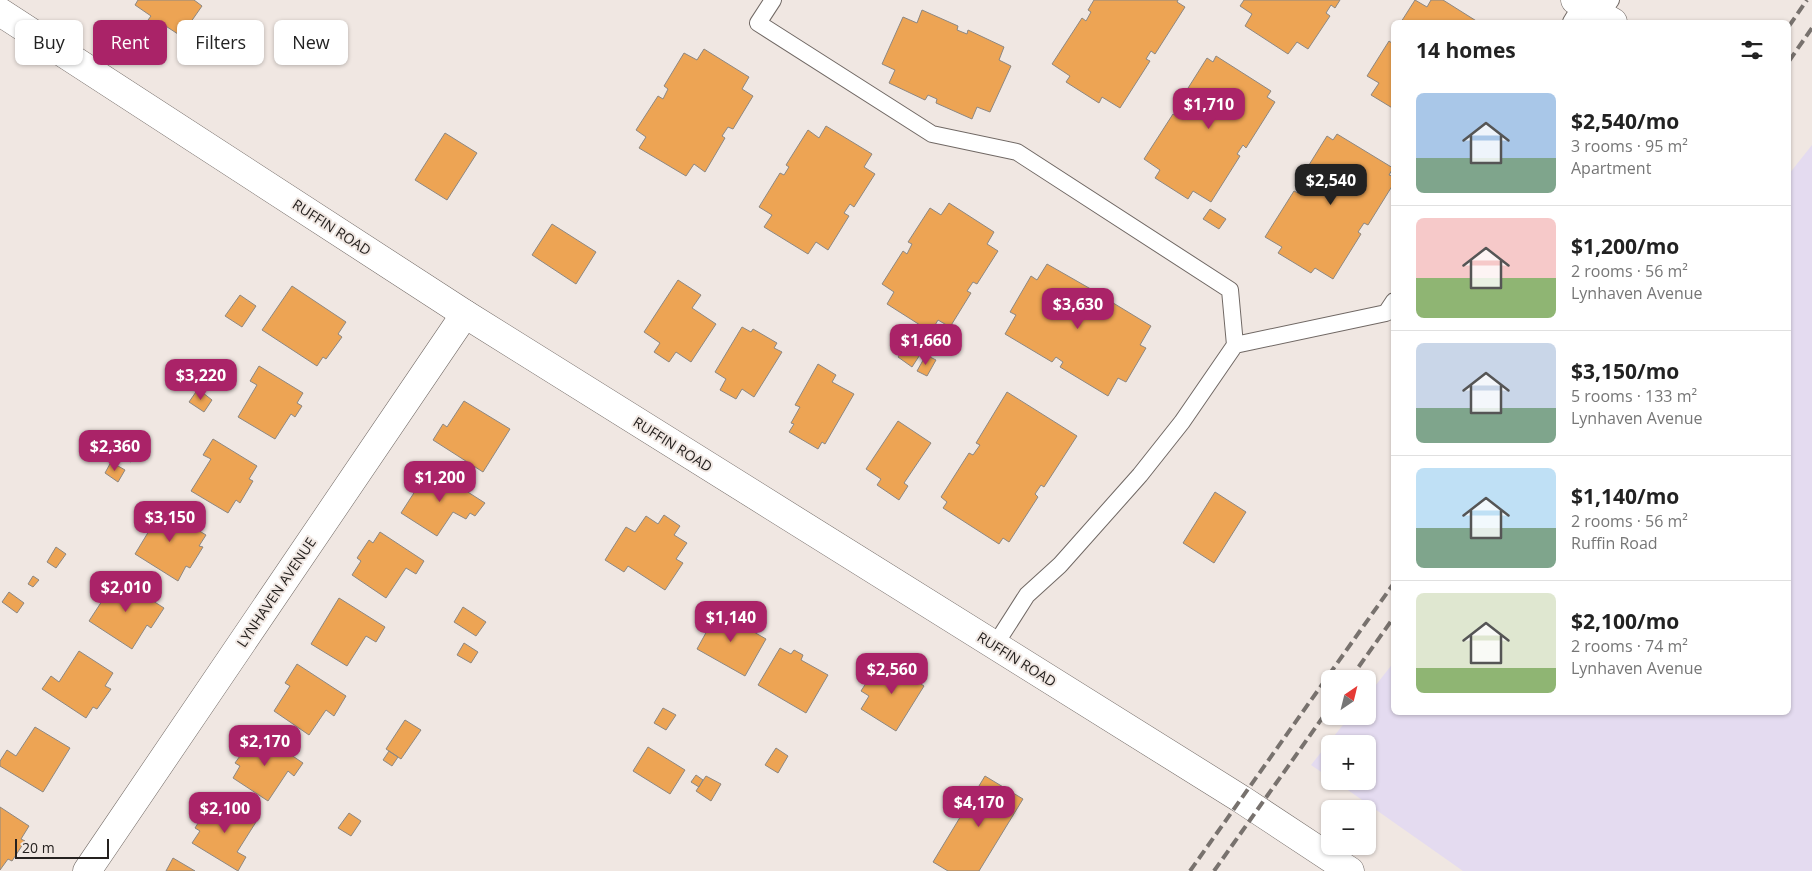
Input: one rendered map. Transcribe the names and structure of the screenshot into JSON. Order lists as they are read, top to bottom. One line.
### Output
{"streets":{"street":["RUFFIN ROAD","LYNHAVEN AVENUE"]},"crossings":[["RUFFIN ROAD","LYNHAVEN AVENUE"]],"scale_bar":"20 m","north":"top right","page":{"chip":["Buy","Rent","Filters","New"],"heading":"14 homes","list":[{"name":"$2,540/mo","note":"3 rooms · 95 m² · Apartment"},{"name":"$1,200/mo","note":"2 rooms · 56 m² · Lynhaven Avenue"},{"name":"$3,150/mo","note":"5 rooms · 133 m² · Lynhaven Avenue"},{"name":"$1,140/mo","note":"2 rooms · 56 m² · Ruffin Road"},{"name":"$2,100/mo","note":"2 rooms · 74 m² · Lynhaven Avenue"}],"price":["$1,710","$2,540","$3,630","$1,660","$3,220","$2,360","$1,200","$3,150","$2,010","$1,140","$2,560","$2,170","$4,170","$2,100"],"map_buttons":["+","−"],"scale":"20 m"}}
